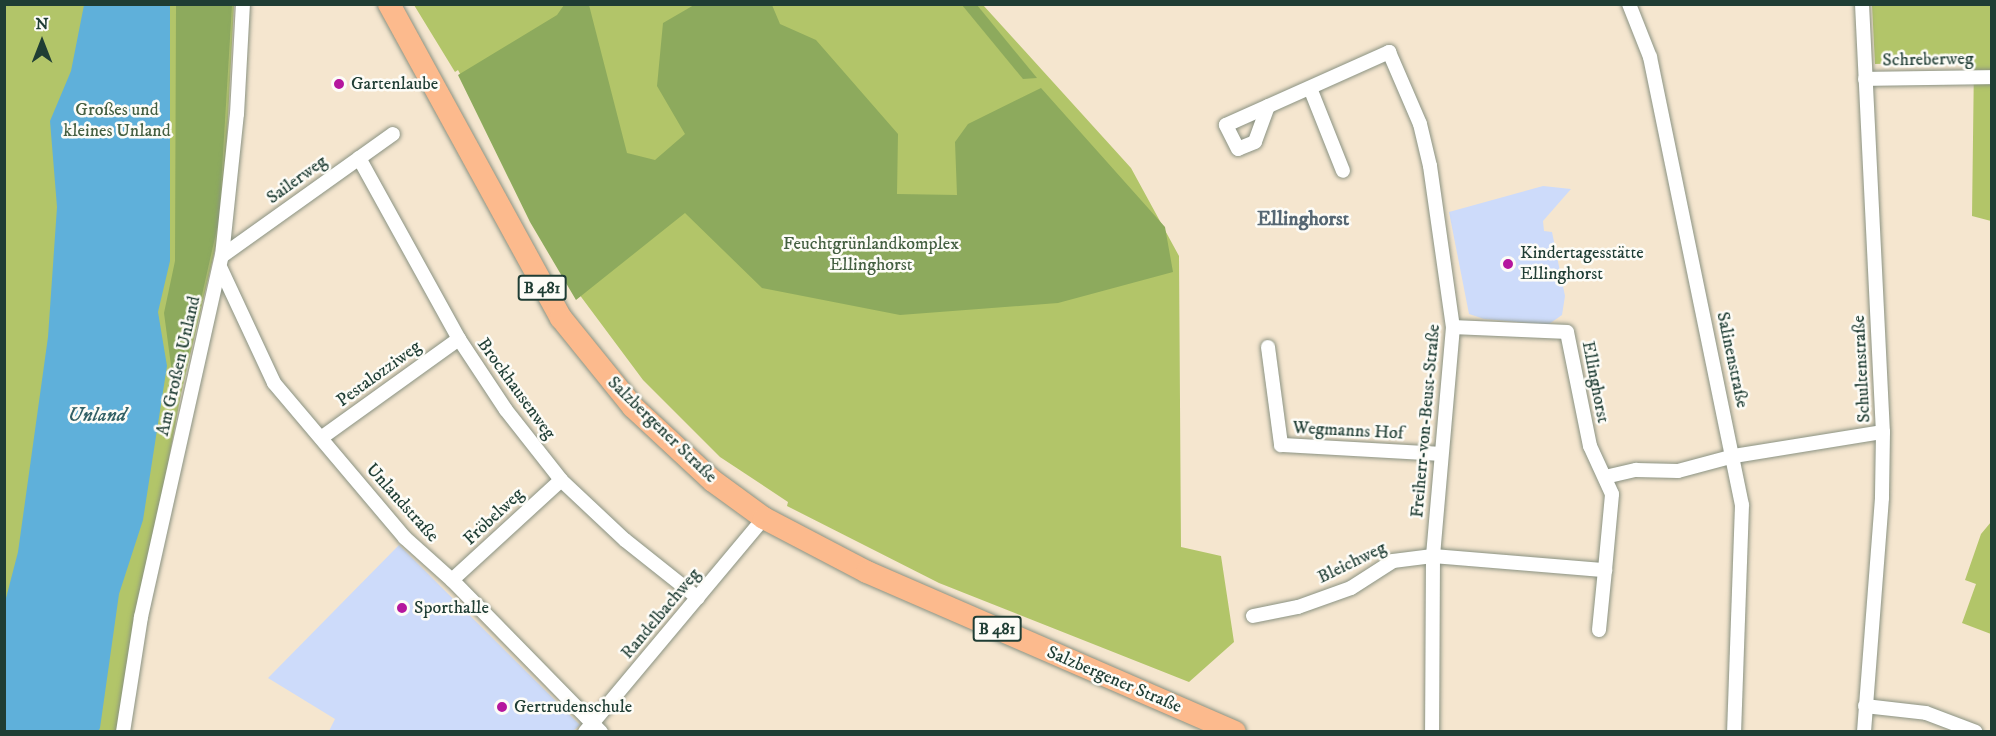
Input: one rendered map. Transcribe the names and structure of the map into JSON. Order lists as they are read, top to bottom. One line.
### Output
{"streets":{"main road":["B 481","Salzbergener Straße"],"street":["Schreberweg","Sailerweg","Salinenstraße","Am Großen Unland","Schultenstraße","Pestalozziweg","Ellinghorst","Brockhausenweg","Freiherr-von-Beust-Straße","Wegmanns Hof","Unlandstraße","Fröbelweg","Bleichweg","Randelbachweg"]},"crossings":[["Schreberweg","Schultenstraße"],["Sailerweg","Am Großen Unland"],["Sailerweg","Brockhausenweg"],["Sailerweg","Unlandstraße"],["Am Großen Unland","Unlandstraße"],["Pestalozziweg","Brockhausenweg"],["Pestalozziweg","Unlandstraße"],["Ellinghorst","Freiherr-von-Beust-Straße"],["Brockhausenweg","Fröbelweg"],["Brockhausenweg","Randelbachweg"],["Freiherr-von-Beust-Straße","Wegmanns Hof"],["Freiherr-von-Beust-Straße","Bleichweg"],["Salzbergener Straße","Randelbachweg"],["Unlandstraße","Fröbelweg"],["Unlandstraße","Randelbachweg"]],"districts":["Ellinghorst"],"water":["Unland"],"parks":["Großes und kleines Unland","Feuchtgrünlandkomplex Ellinghorst"],"places":["Gartenlaube","Kindertagesstätte Ellinghorst","Sporthalle","Gertrudenschule"],"north":"top"}
